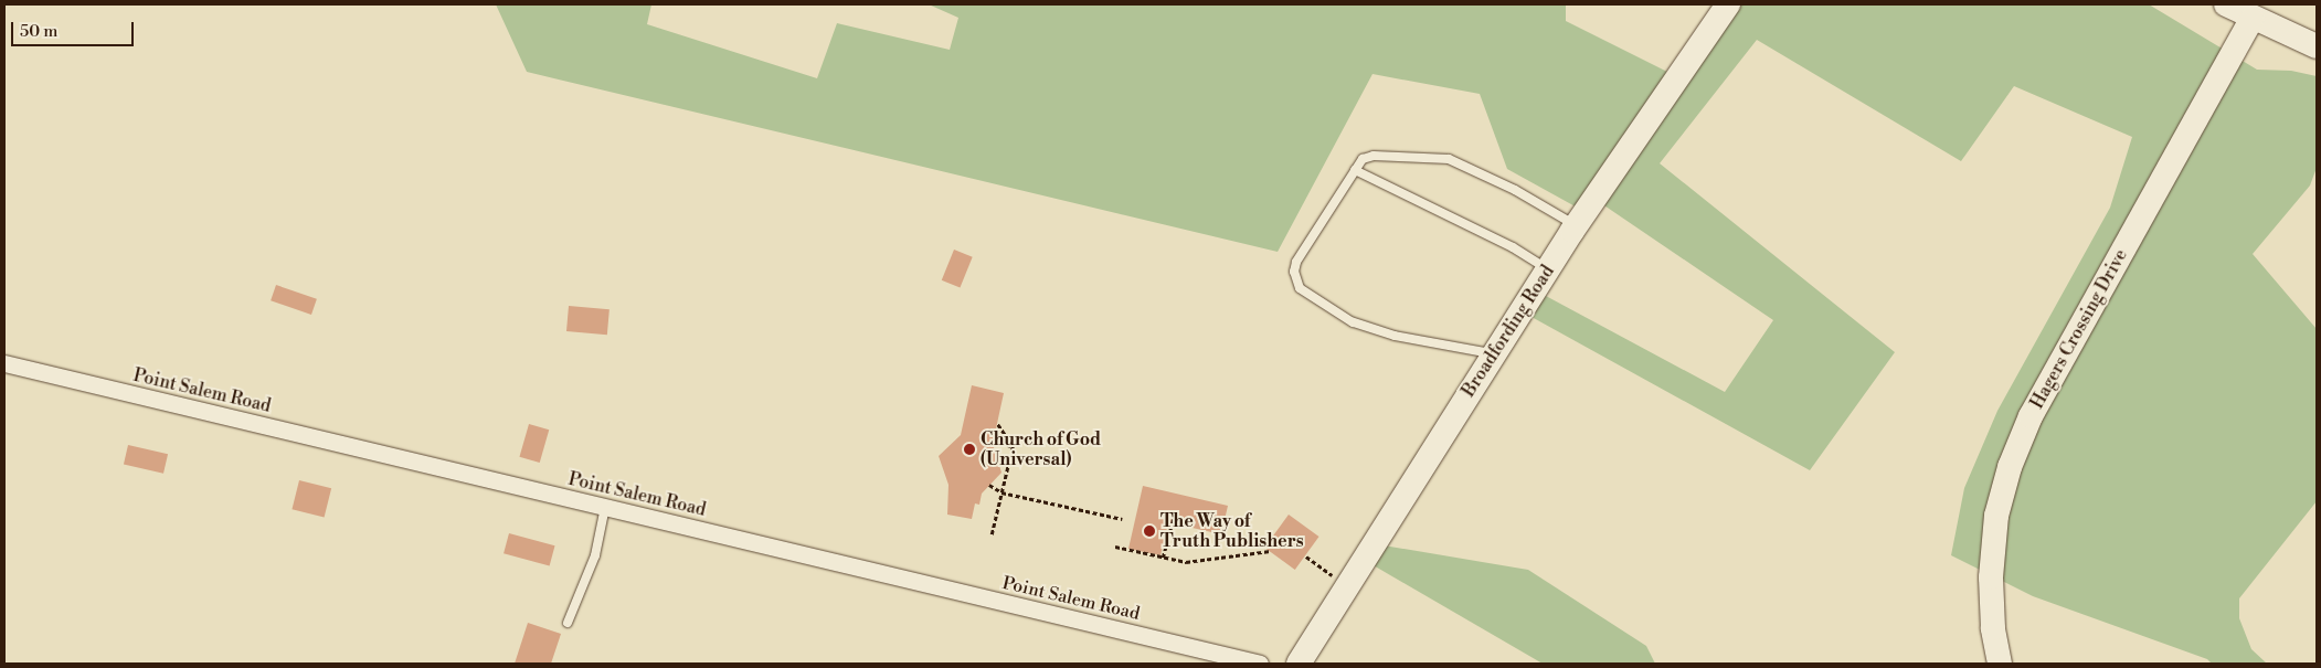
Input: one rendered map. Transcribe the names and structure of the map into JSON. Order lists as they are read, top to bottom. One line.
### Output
{"streets":{"street":["Hagers Crossing Drive","Broadfording Road","Point Salem Road"]},"places":["Church of God (Universal)","The Way of Truth Publishers"],"scale_bar":"50 m"}
